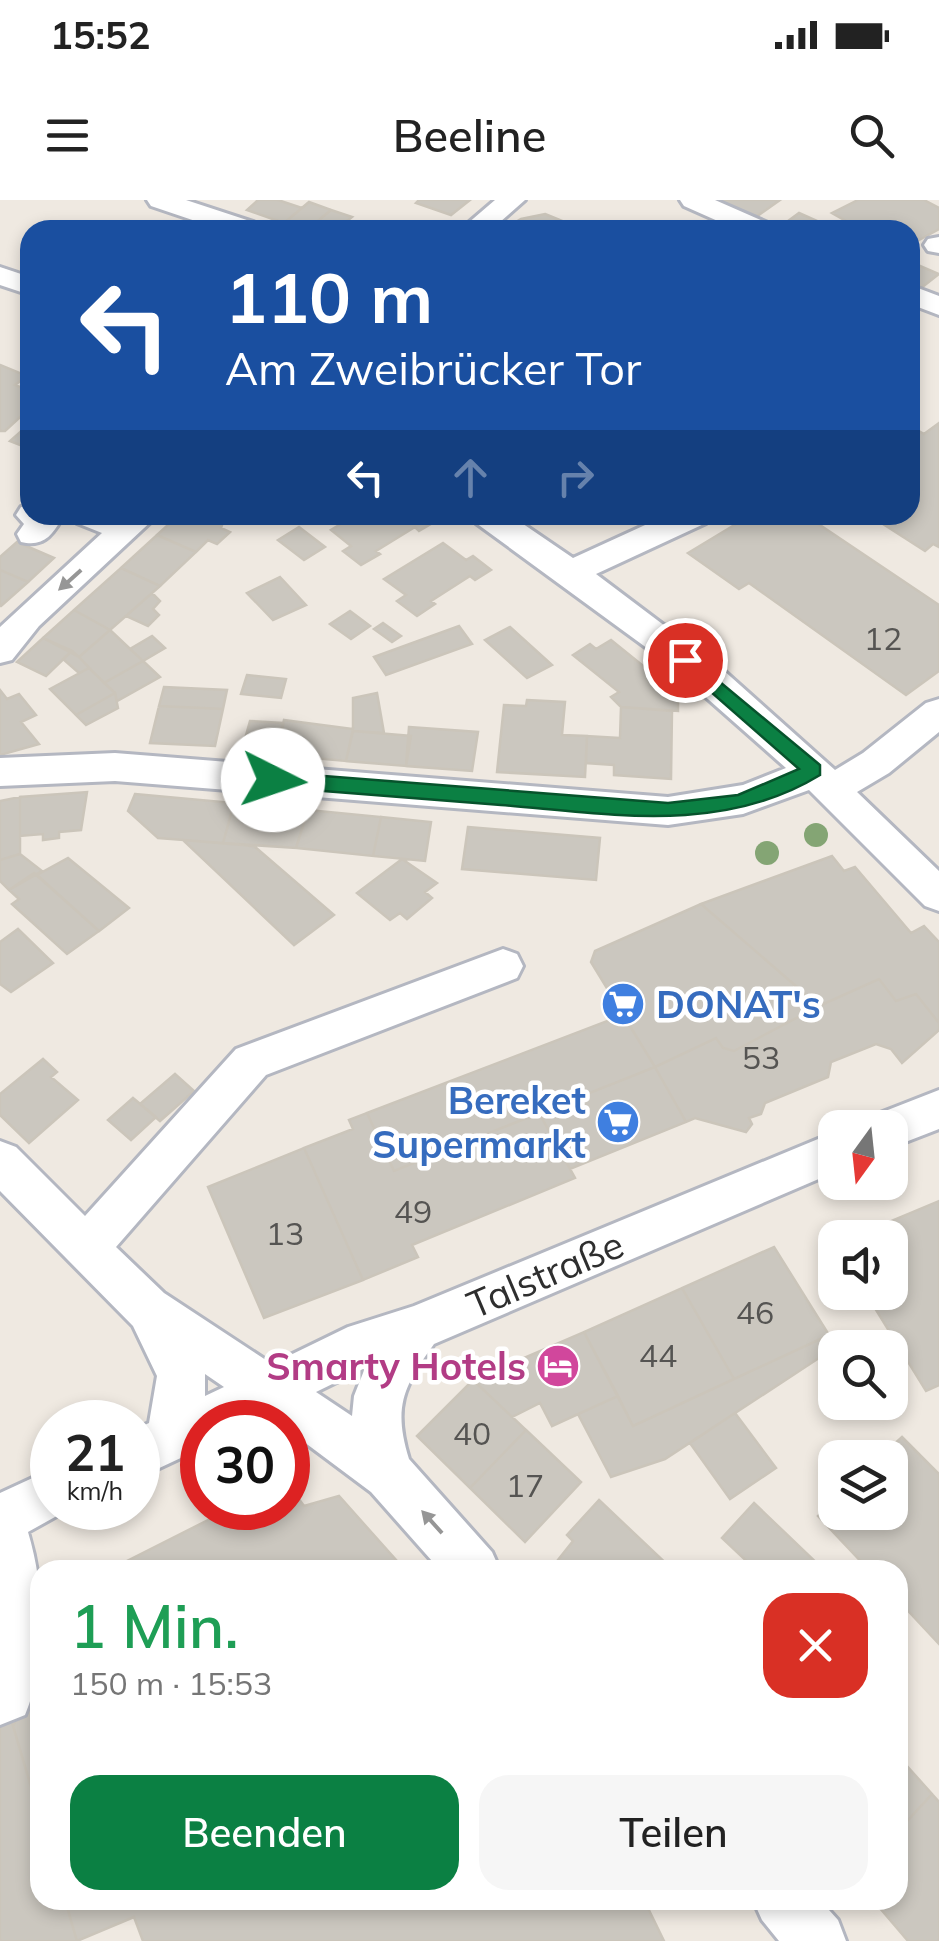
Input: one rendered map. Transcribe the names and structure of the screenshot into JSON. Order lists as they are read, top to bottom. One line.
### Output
{"streets":{"street":["Talstraße"]},"places":{"supermarket":["DONAT's","Bereket Supermarkt"],"hotel":["Smarty Hotels"]},"house_numbers":["12","53","49","13","46","44","40","17"],"north":"bottom","page":{"status":"15:52","header":"Beeline","turn":["110 m","Am Zweibrücker Tor"],"speed":"21 km/h","limit":"30","heading":["1 Min.","150 m · 15:53"],"buttons":["Beenden","Teilen"]}}
